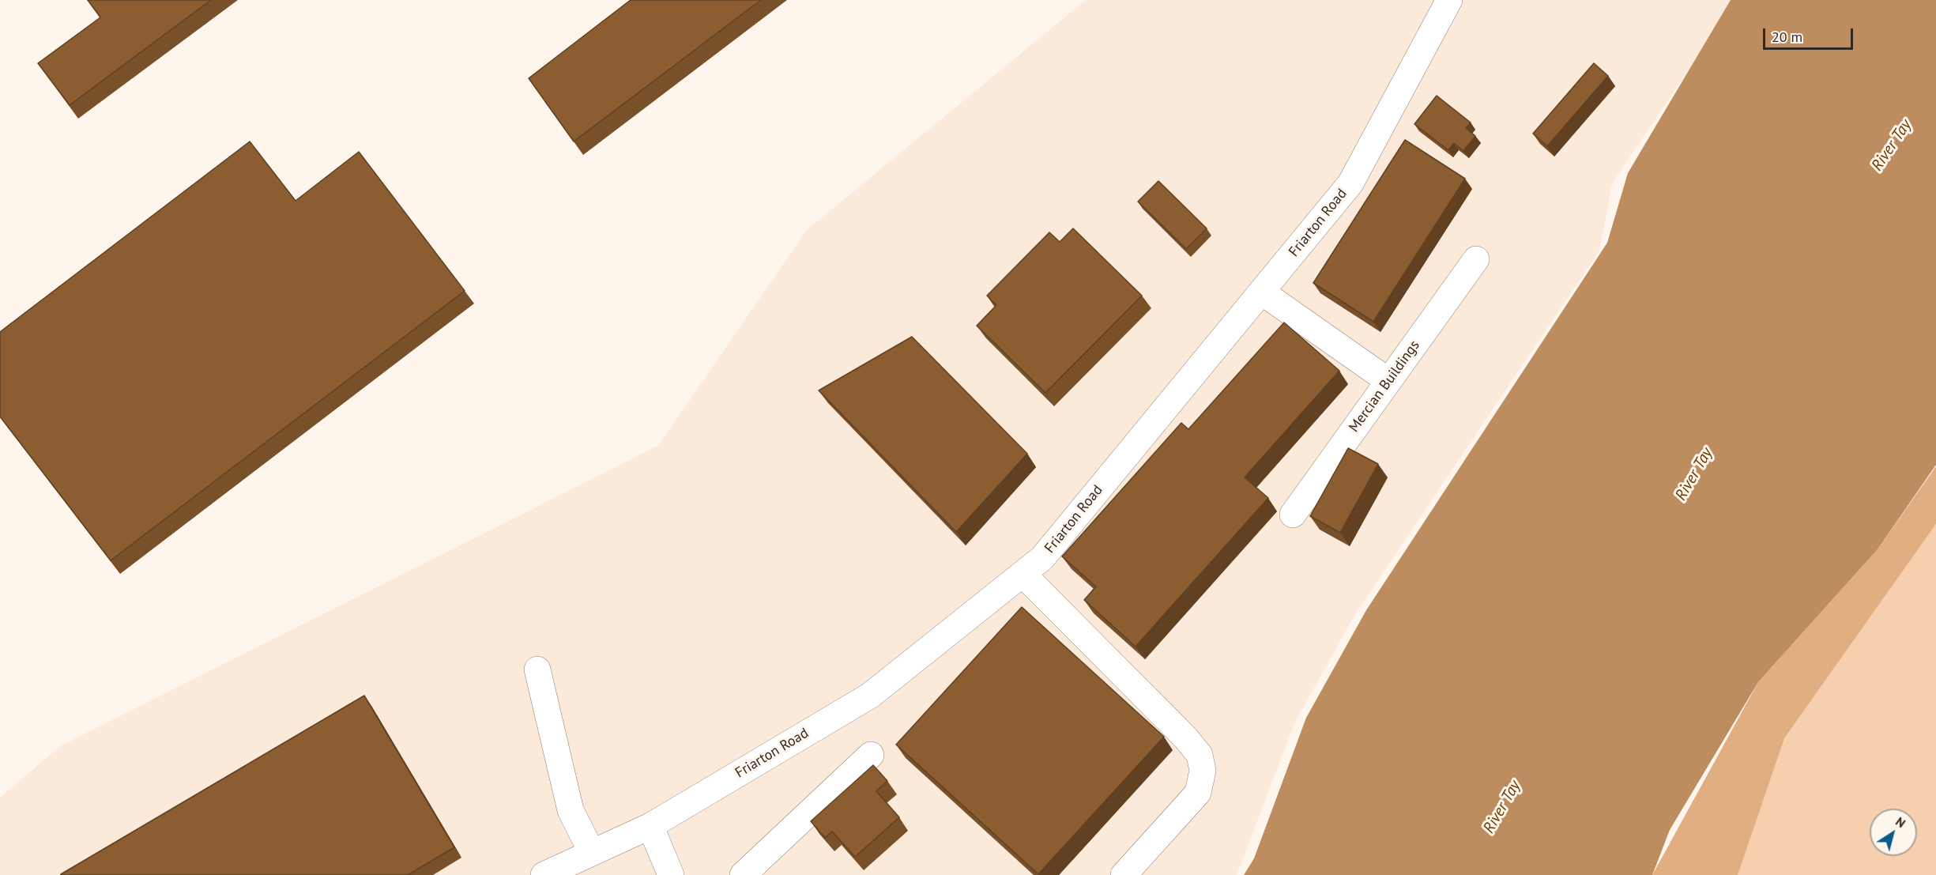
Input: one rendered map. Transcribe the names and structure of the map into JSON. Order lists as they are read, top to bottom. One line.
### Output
{"streets":{"street":["Friarton Road","Mercian Buildings"]},"water":["River Tay"],"scale_bar":"20 m","north":"top right"}
